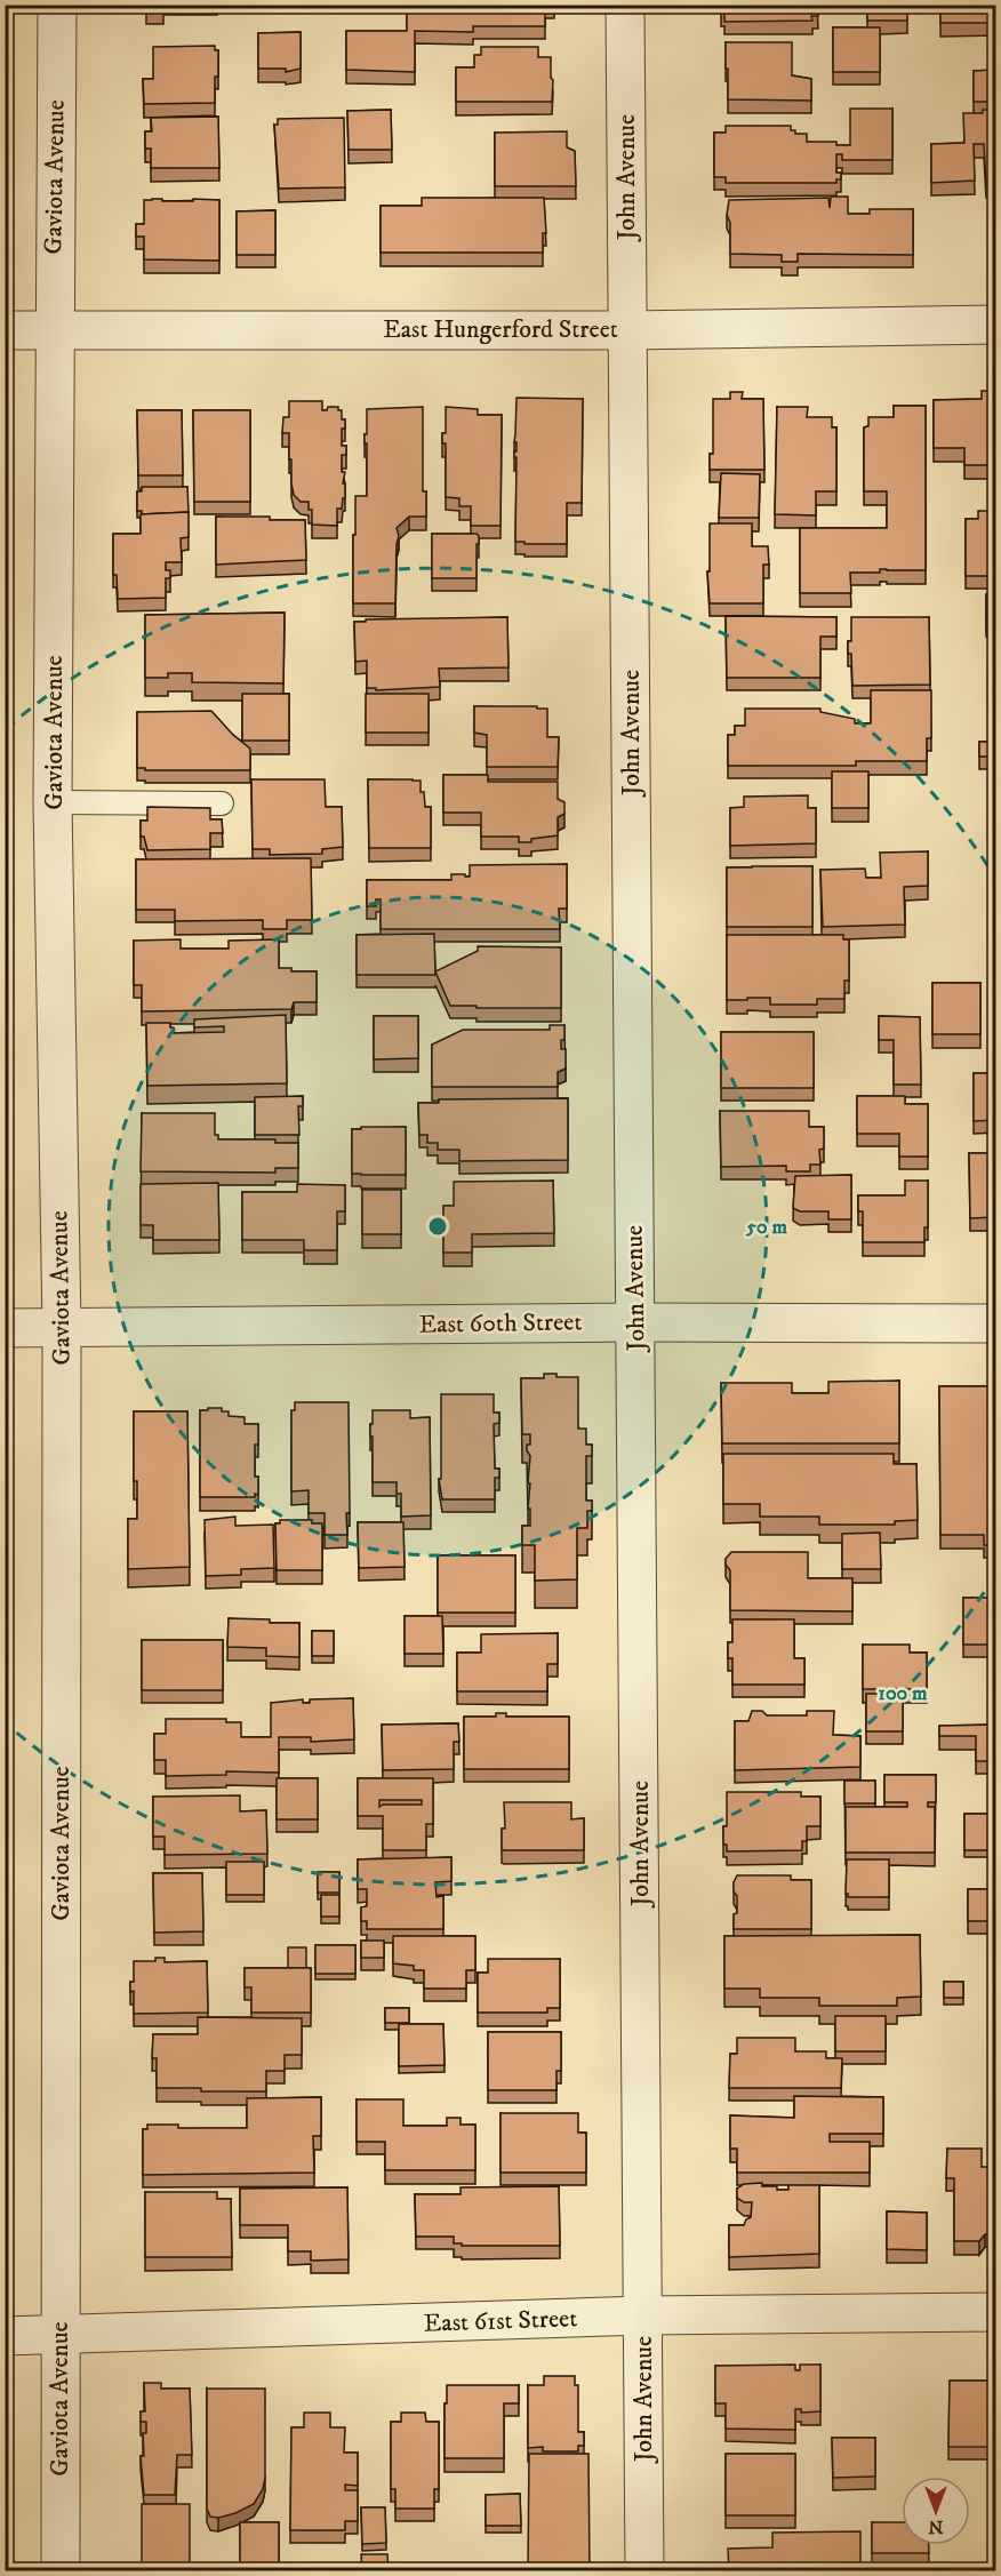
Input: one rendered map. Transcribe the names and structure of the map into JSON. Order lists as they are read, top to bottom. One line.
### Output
{"streets":{"street":["Gaviota Avenue","John Avenue","East Hungerford Street","East 60th Street","East 61st Street"]},"crossings":[["Gaviota Avenue","East Hungerford Street"],["Gaviota Avenue","East 60th Street"],["Gaviota Avenue","East 61st Street"],["John Avenue","East Hungerford Street"],["John Avenue","East 60th Street"],["John Avenue","East 61st Street"]],"north":"bottom","rings":["50 m","100 m"]}
